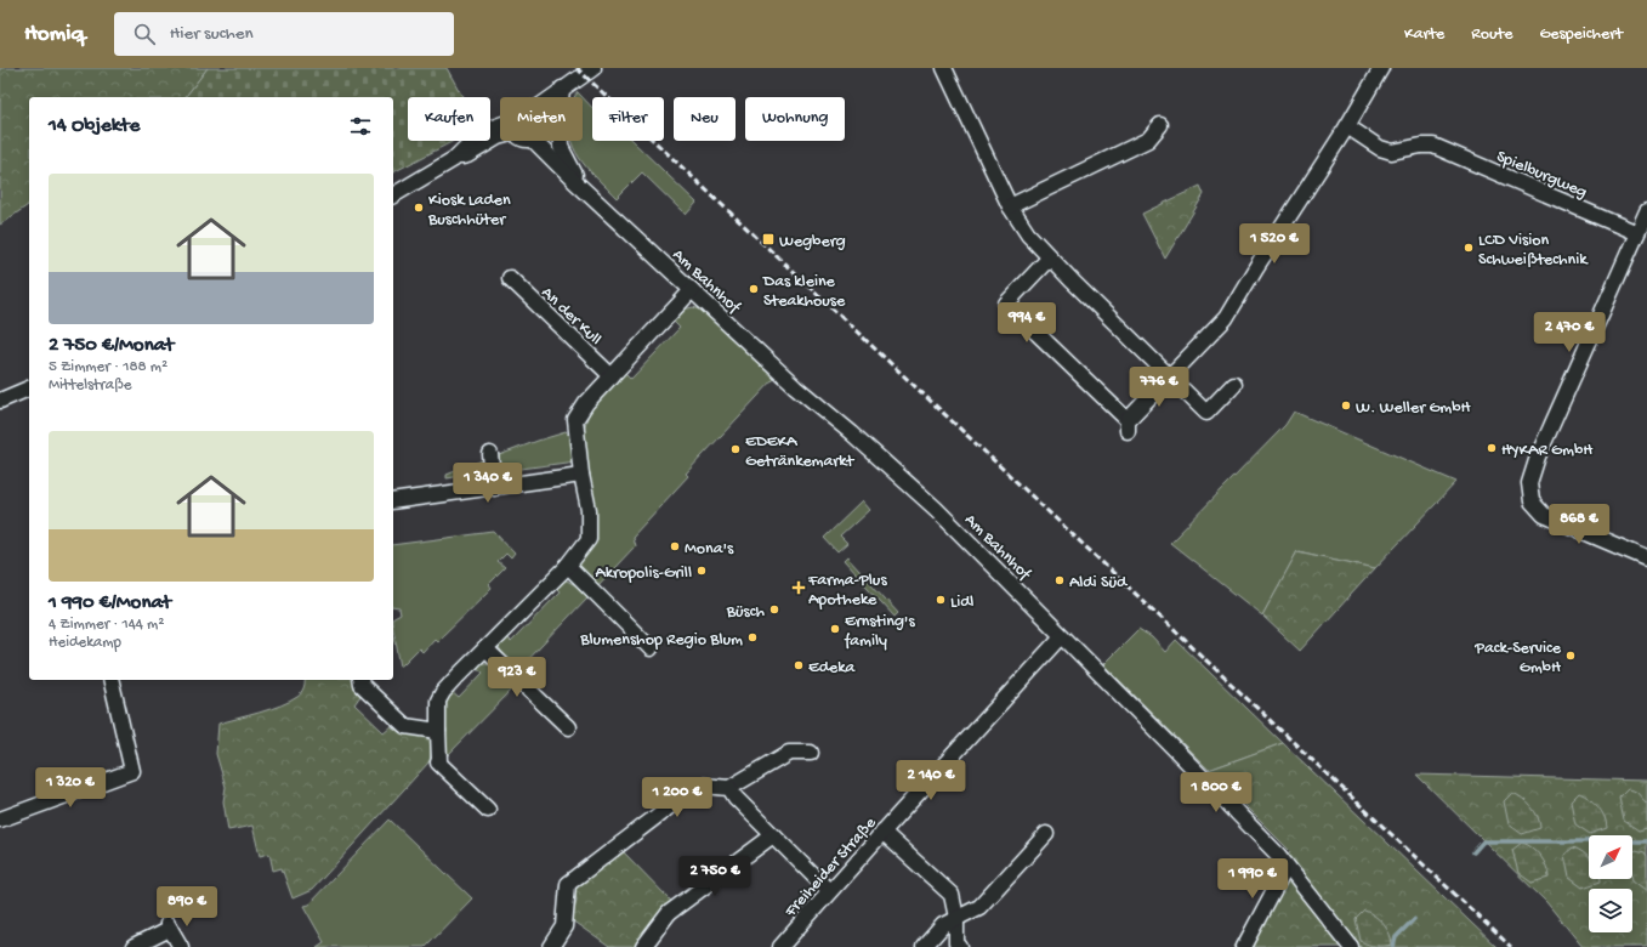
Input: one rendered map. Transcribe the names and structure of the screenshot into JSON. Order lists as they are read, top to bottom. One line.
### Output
{"streets":{"street":["Spielburgweg","Am Bahnhof","An der Kull","Freiheider Straße"]},"crossings":[["Am Bahnhof","Freiheider Straße"]],"places":{"other":["Kiosk Laden Buschhüter","LCD Vision Schweißtechnik","Das kleine Steakhouse","W. Weller GmbH","HYKAR GmbH","EDEKA Getränkemarkt","Mona's","Akropolis-Grill","Aldi Süd","Lidl","Büsch","Ernsting's family","Blumenshop Regio Blum","Pack-Service GmbH","Edeka"],"transit":["Wegberg"],"health":["Farma-Plus Apotheke"]},"north":"top right","page":{"header":"Homiq","search":"Hier suchen","nav":["Karte","Route","Gespeichert"],"chip":["Kaufen","Mieten","Filter","Neu","Wohnung"],"heading":"14 Objekte","list":[{"name":"2 750 €/Monat","note":"5 Zimmer · 188 m² · Mittelstraße"},{"name":"1 990 €/Monat","note":"4 Zimmer · 144 m² · Heidekamp"}],"price":["1 520 €","994 €","2 470 €","776 €","1 340 €","868 €","923 €","2 140 €","1 320 €","1 800 €","1 200 €","2 750 €","1 990 €","890 €"]}}
